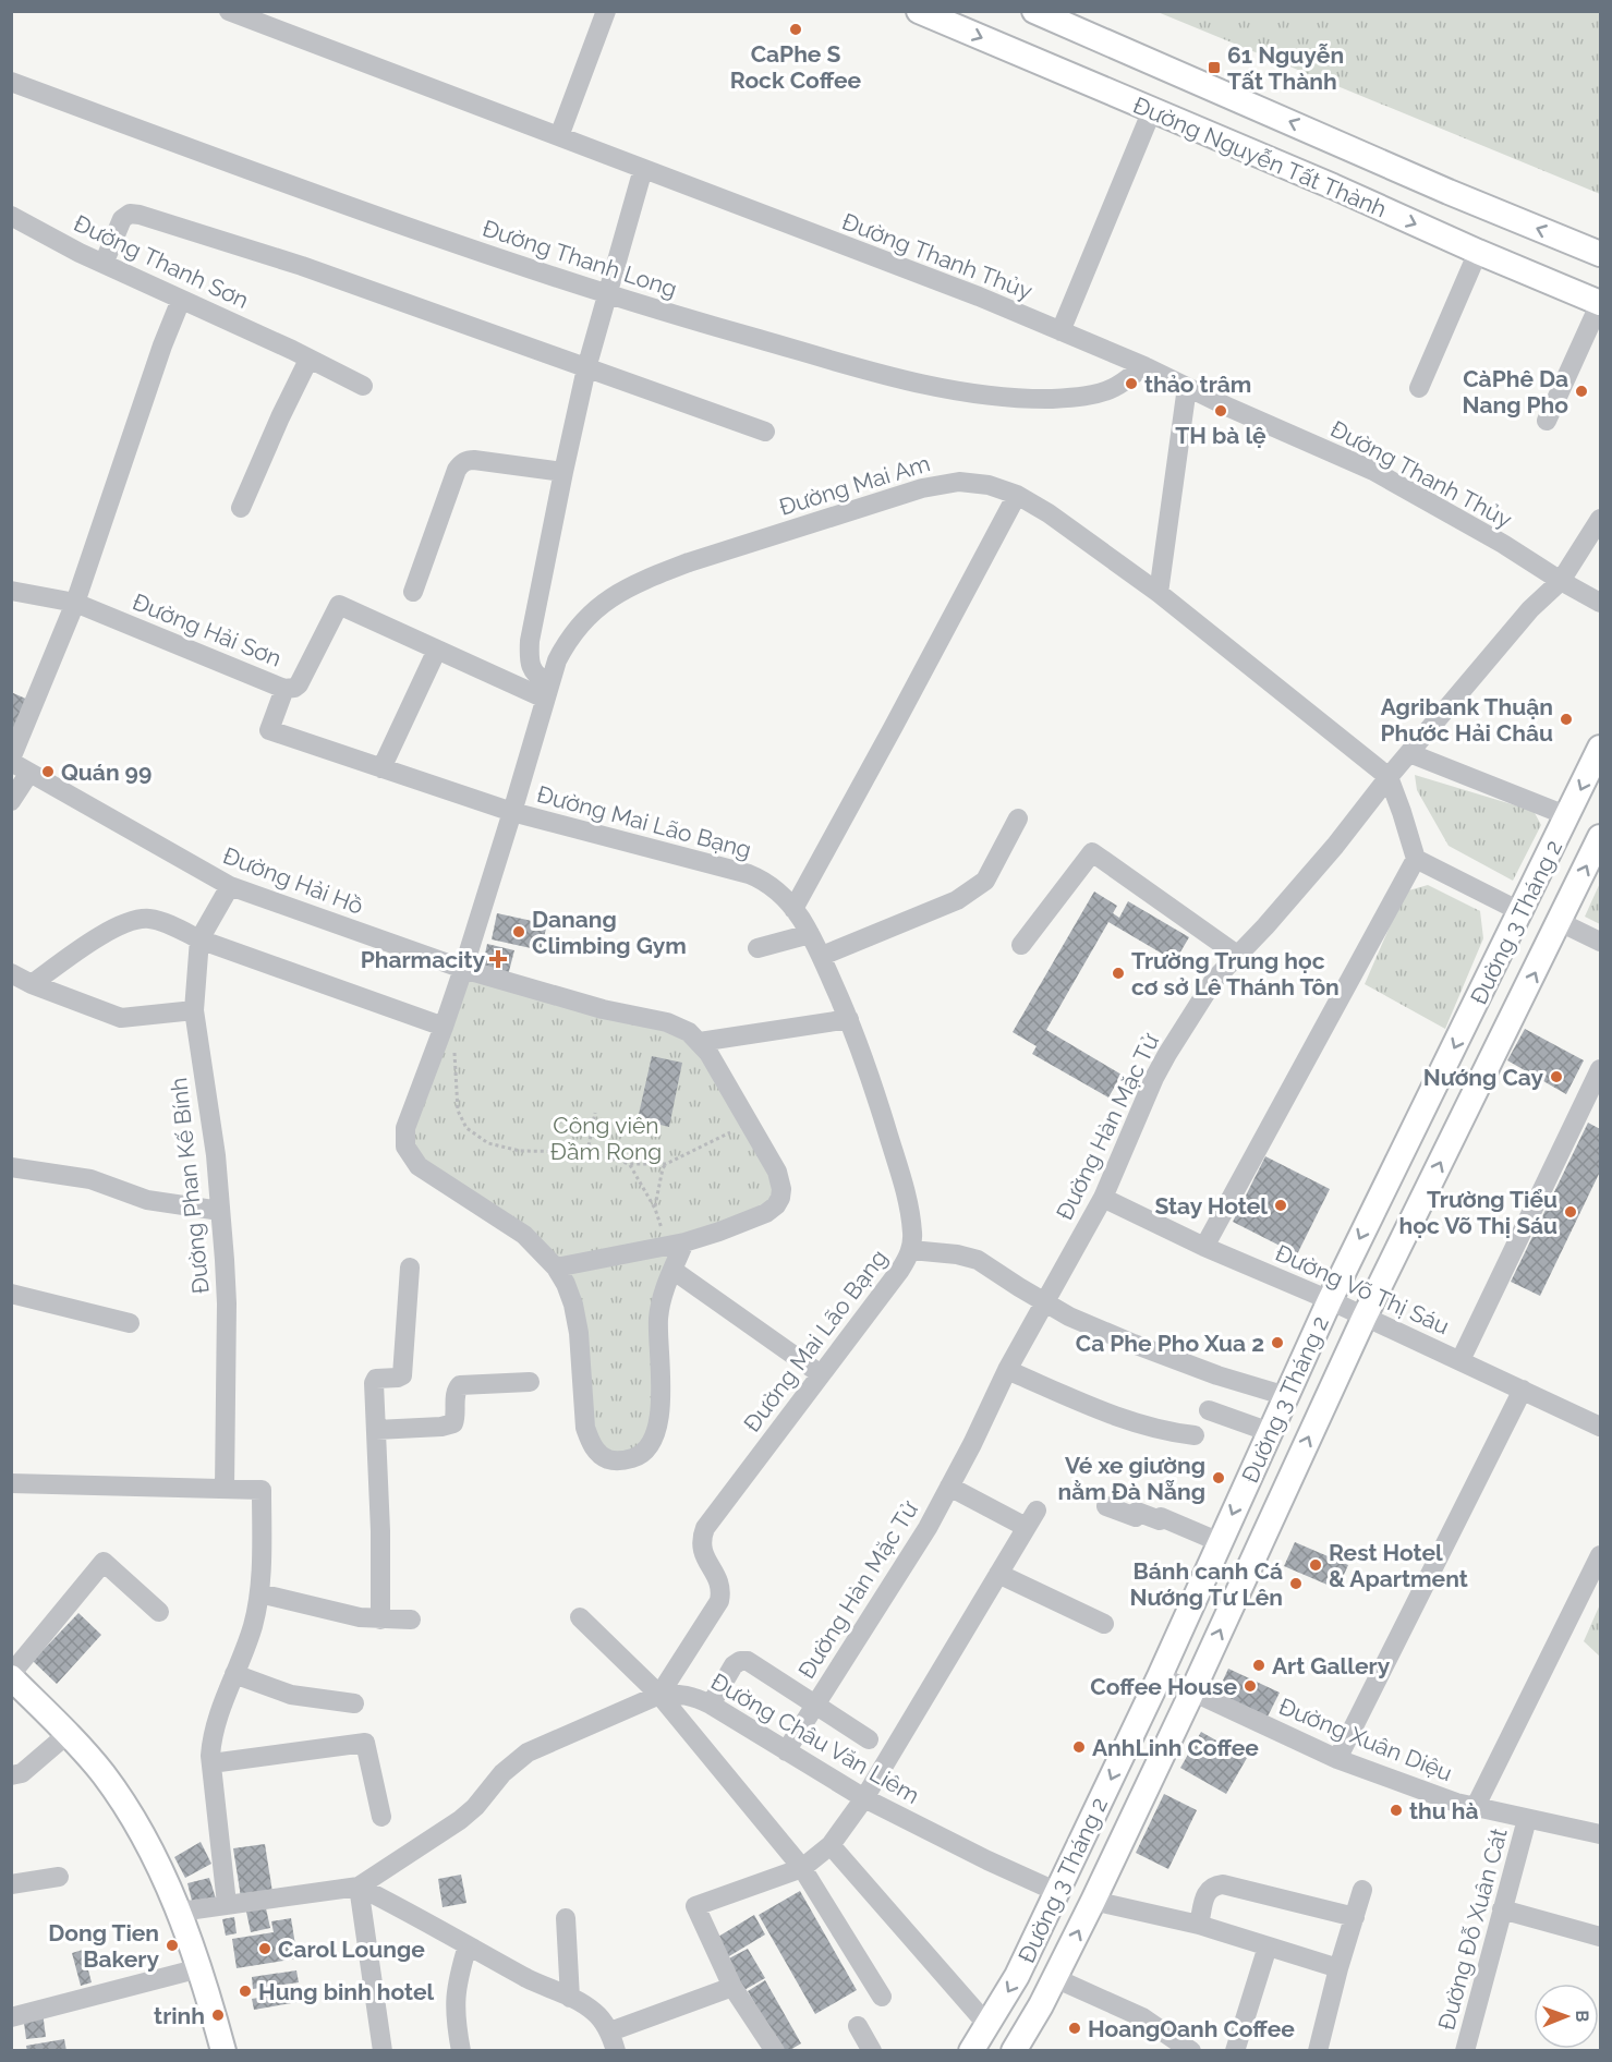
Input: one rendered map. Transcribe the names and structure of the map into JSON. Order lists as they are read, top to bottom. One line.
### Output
{"streets":{"main road":["Đường Nguyễn Tất Thành","Đường 3 Tháng 2"],"street":["Đường Thanh Thủy","Đường Thanh Long","Đường Thanh Sơn","Đường Mai Am","Đường Hải Sơn","Đường Mai Lão Bạng","Đường Hải Hồ","Đường Hàn Mặc Tử","Đường Phan Kế Bính","Đường Võ Thị Sáu","Đường Châu Văn Liêm","Đường Xuân Diệu","Đường Đỗ Xuân Cát"]},"crossings":[["Đường Thanh Thủy","Đường Thanh Long"],["Đường Thanh Thủy","Đường Hàn Mặc Tử"],["Đường Mai Am","Đường Hải Sơn"],["Đường Mai Am","Đường Mai Lão Bạng"],["Đường Mai Am","Đường Hải Hồ"],["Đường Mai Am","Đường Hàn Mặc Tử"],["Đường Hải Sơn","Đường Mai Lão Bạng"],["Đường Mai Lão Bạng","Đường Châu Văn Liêm"],["Đường Hải Hồ","Đường Phan Kế Bính"],["Đường 3 Tháng 2","Đường Võ Thị Sáu"],["Đường 3 Tháng 2","Đường Châu Văn Liêm"],["Đường 3 Tháng 2","Đường Xuân Diệu"],["Đường Hàn Mặc Tử","Đường Võ Thị Sáu"],["Đường Hàn Mặc Tử","Đường Châu Văn Liêm"],["Đường Xuân Diệu","Đường Đỗ Xuân Cát"]],"parks":["Công viên Đầm Rong"],"places":{"other":["CaPhe S Rock Coffee","thảo trâm","CàPhê Da Nang Pho","TH bà lệ","Agribank Thuận Phước Hải Châu","Quán 99","Danang Climbing Gym","Trường Trung học cơ sở Lê Thánh Tôn","Nướng Cay","Stay Hotel","Trường Tiểu học Võ Thị Sáu","Ca Phe Pho Xua 2","Vé xe giường nằm Đà Nẵng","Rest Hotel & Apartment","Bánh canh Cá Nướng Tư Lên","Art Gallery","Coffee House","AnhLinh Coffee","thu hà","Dong Tien Bakery","Carol Lounge","Hung binh hotel","trinh","HoangOanh Coffee"],"transit":["61 Nguyễn Tất Thành"],"health":["Pharmacity"]},"north":"right"}
